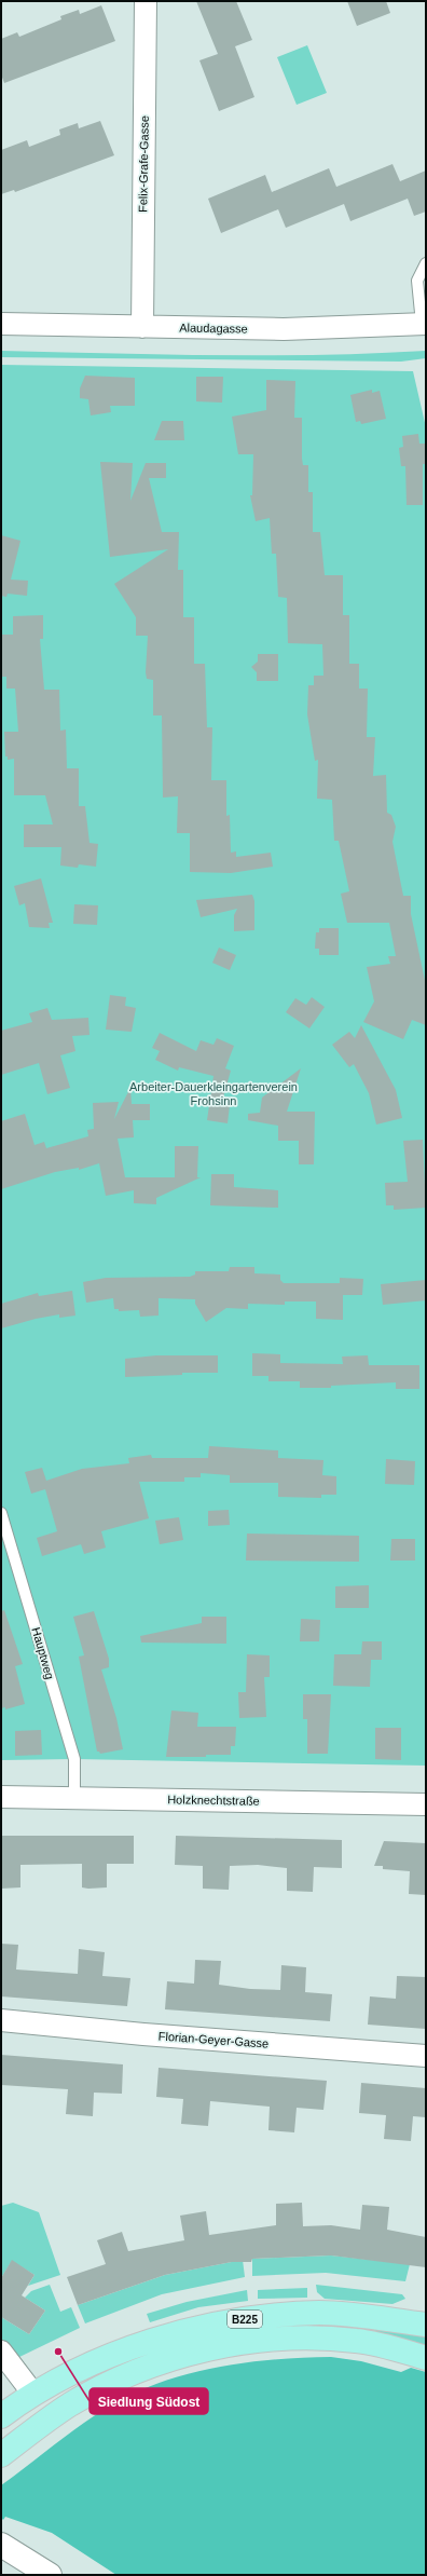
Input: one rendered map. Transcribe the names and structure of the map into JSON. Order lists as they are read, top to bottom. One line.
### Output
{"streets":{"main road":["B225"],"street":["Felix-Grafe-Gasse","Alaudagasse","Holzknechtstraße","Florian-Geyer-Gasse"],"lane":["Hauptweg"]},"crossings":[["Felix-Grafe-Gasse","Alaudagasse"],["Hauptweg","Holzknechtstraße"]],"parks":["Arbeiter-Dauerkleingartenverein Frohsinn"],"places":["Siedlung Südost"]}
